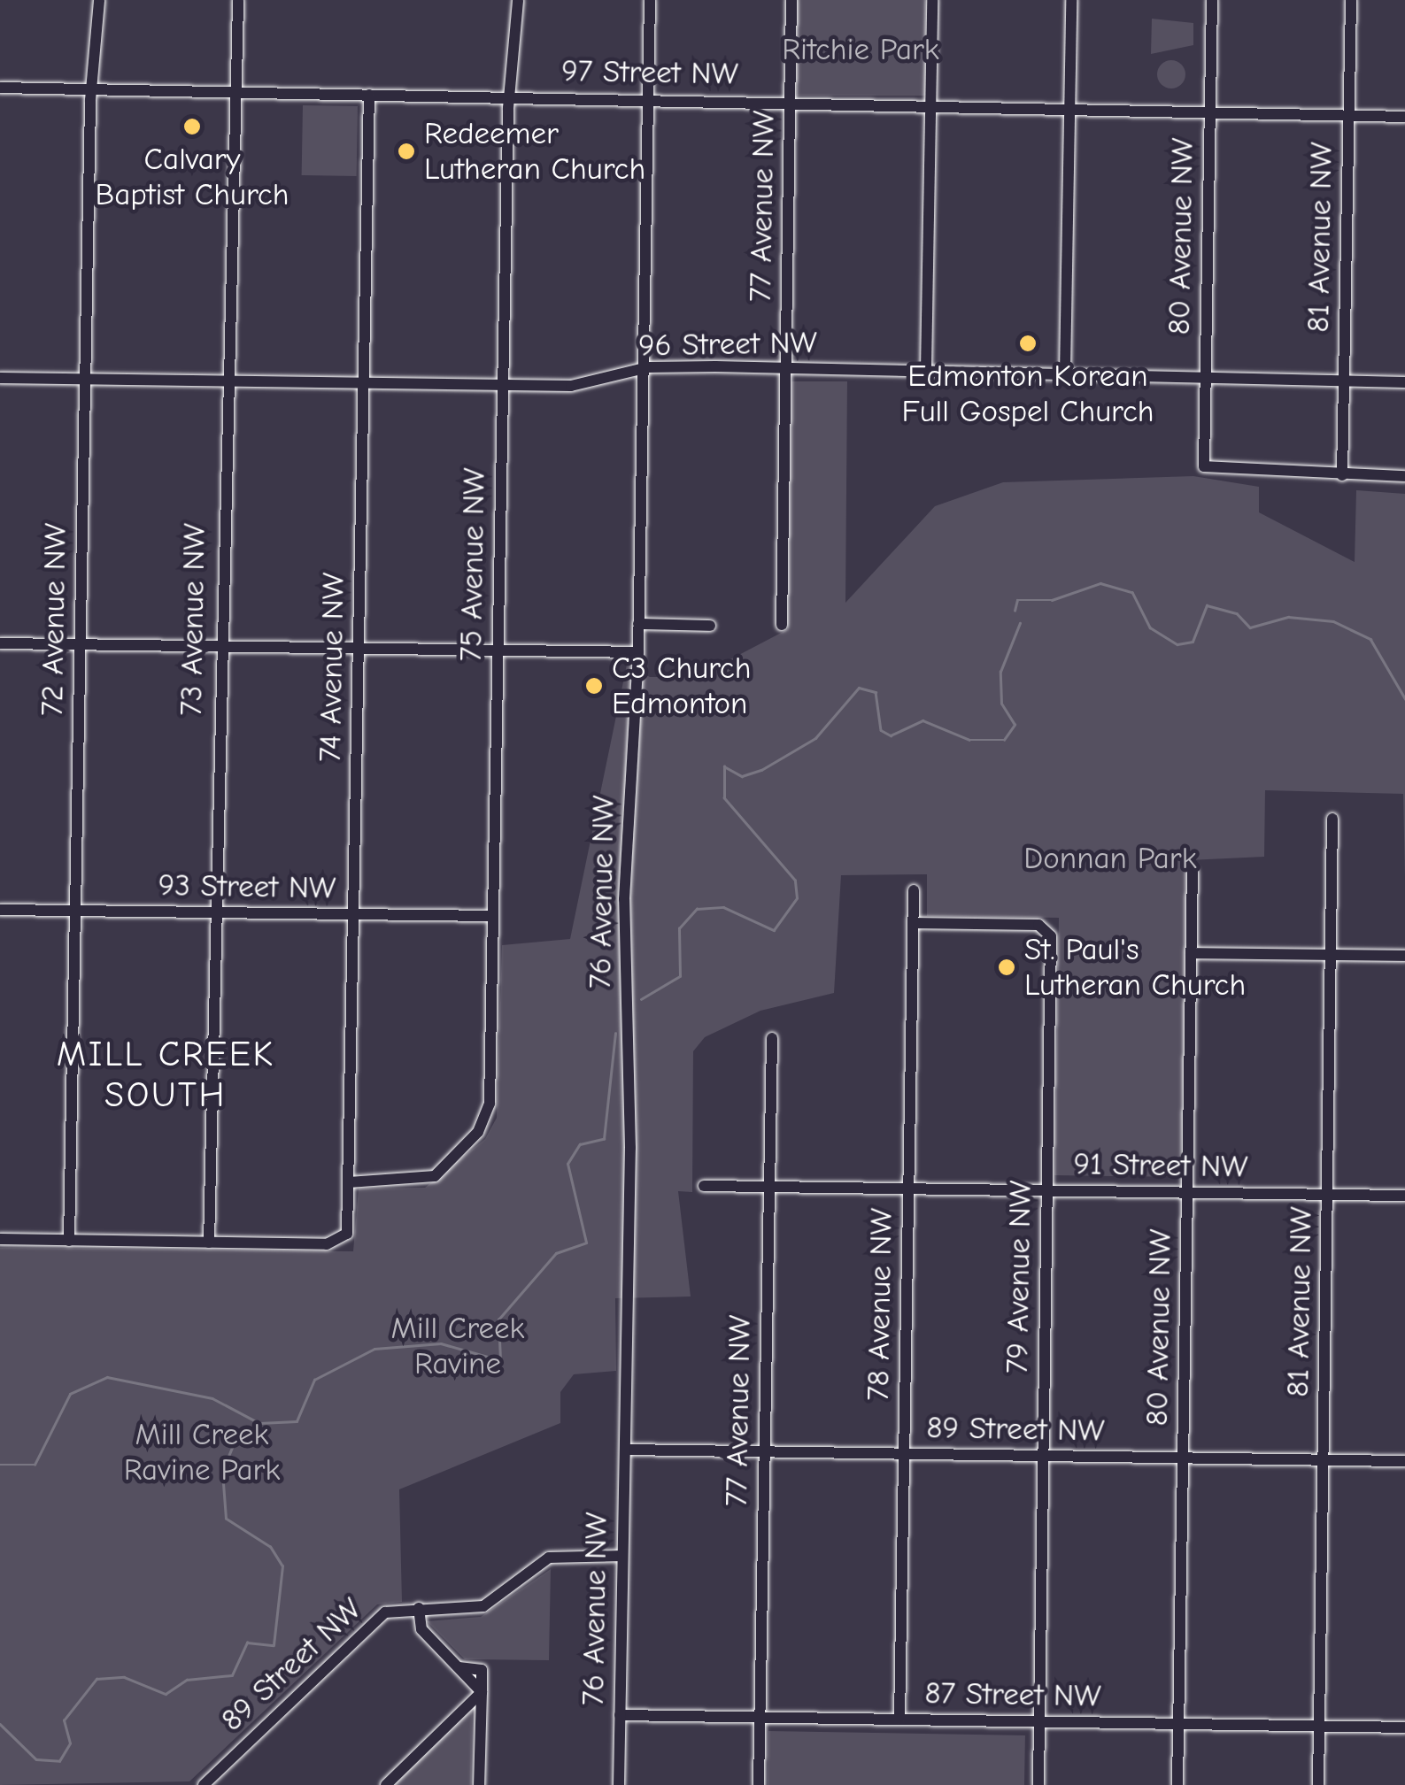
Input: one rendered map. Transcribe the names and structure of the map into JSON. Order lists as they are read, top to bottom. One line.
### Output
{"streets":{"street":["97 Street NW","77 Avenue NW","80 Avenue NW","81 Avenue NW","96 Street NW","75 Avenue NW","72 Avenue NW","73 Avenue NW","74 Avenue NW","93 Street NW","76 Avenue NW","91 Street NW","79 Avenue NW","78 Avenue NW","89 Street NW","87 Street NW"]},"crossings":[["97 Street NW","77 Avenue NW"],["97 Street NW","80 Avenue NW"],["97 Street NW","81 Avenue NW"],["97 Street NW","75 Avenue NW"],["97 Street NW","72 Avenue NW"],["97 Street NW","73 Avenue NW"],["97 Street NW","74 Avenue NW"],["97 Street NW","76 Avenue NW"],["77 Avenue NW","96 Street NW"],["77 Avenue NW","91 Street NW"],["77 Avenue NW","89 Street NW"],["77 Avenue NW","87 Street NW"],["80 Avenue NW","81 Avenue NW"],["80 Avenue NW","96 Street NW"],["80 Avenue NW","91 Street NW"],["80 Avenue NW","89 Street NW"],["80 Avenue NW","87 Street NW"],["81 Avenue NW","96 Street NW"],["81 Avenue NW","91 Street NW"],["81 Avenue NW","89 Street NW"],["81 Avenue NW","87 Street NW"],["96 Street NW","75 Avenue NW"],["96 Street NW","72 Avenue NW"],["96 Street NW","73 Avenue NW"],["96 Street NW","74 Avenue NW"],["96 Street NW","76 Avenue NW"],["75 Avenue NW","74 Avenue NW"],["75 Avenue NW","93 Street NW"],["72 Avenue NW","93 Street NW"],["73 Avenue NW","74 Avenue NW"],["73 Avenue NW","93 Street NW"],["74 Avenue NW","93 Street NW"],["76 Avenue NW","89 Street NW"],["76 Avenue NW","87 Street NW"],["91 Street NW","79 Avenue NW"],["91 Street NW","78 Avenue NW"],["79 Avenue NW","78 Avenue NW"],["79 Avenue NW","89 Street NW"],["79 Avenue NW","87 Street NW"],["78 Avenue NW","89 Street NW"],["78 Avenue NW","87 Street NW"]],"districts":["MILL CREEK SOUTH"],"parks":["Ritchie Park","Donnan Park","Mill Creek Ravine","Mill Creek Ravine Park"],"places":["Calvary Baptist Church","Redeemer Lutheran Church","Edmonton Korean Full Gospel Church","C3 Church Edmonton","St. Paul's Lutheran Church"]}
